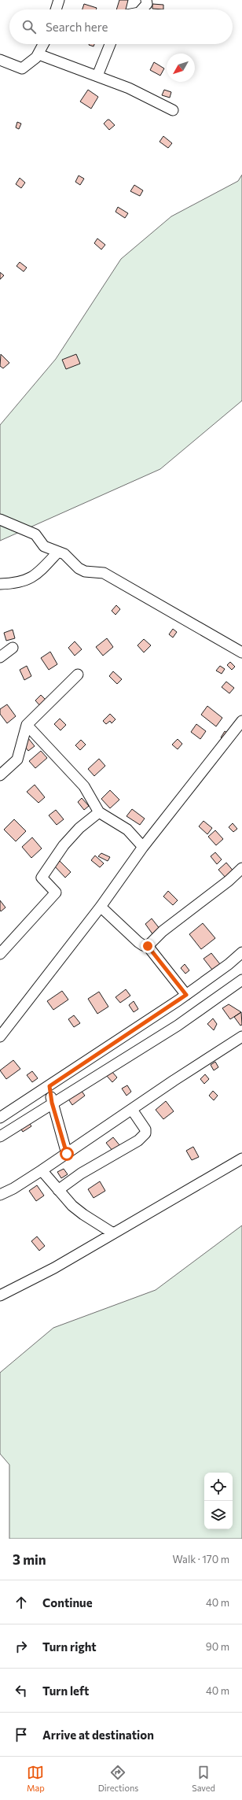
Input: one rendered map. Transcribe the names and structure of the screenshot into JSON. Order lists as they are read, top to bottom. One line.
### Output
{"north":"bottom left","page":{"search":"Search here","heading":["3 min","Walk · 170 m"],"list":[["Continue","40 m"],["Turn right","90 m"],["Turn left","40 m"],"Arrive at destination"],"nav":["Map","Directions","Saved"]}}
